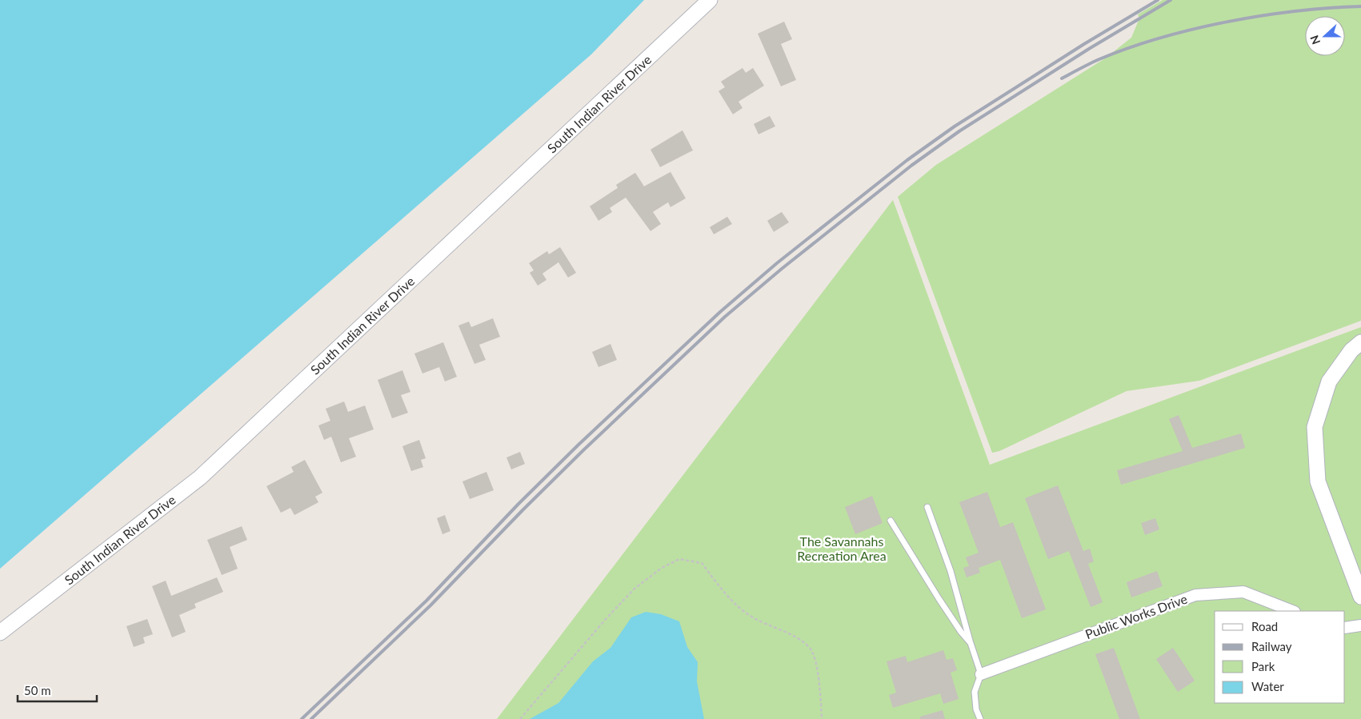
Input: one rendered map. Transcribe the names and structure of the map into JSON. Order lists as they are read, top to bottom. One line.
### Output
{"streets":{"main road":["South Indian River Drive"],"street":["Public Works Drive"]},"parks":["The Savannahs Recreation Area"],"legend":["Road","Railway","Park","Water"],"scale_bar":"50 m","north":"left"}
